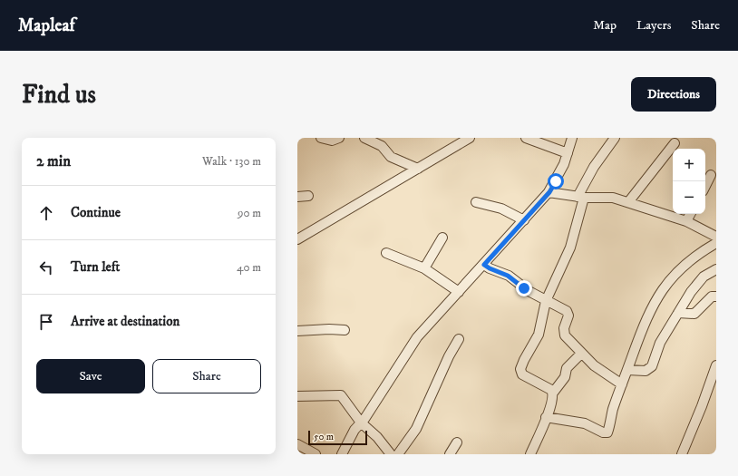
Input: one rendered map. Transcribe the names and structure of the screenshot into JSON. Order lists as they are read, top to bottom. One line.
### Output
{"scale_bar":"50 m","page":{"header":"Mapleaf","nav":["Map","Layers","Share"],"buttons":["Directions",["Save","Share"]],"title":"Find us","heading":["2 min","Walk · 130 m"],"map_buttons":["+","−"],"list":[["Continue","90 m"],["Turn left","40 m"],"Arrive at destination"],"scale":"50 m"}}
